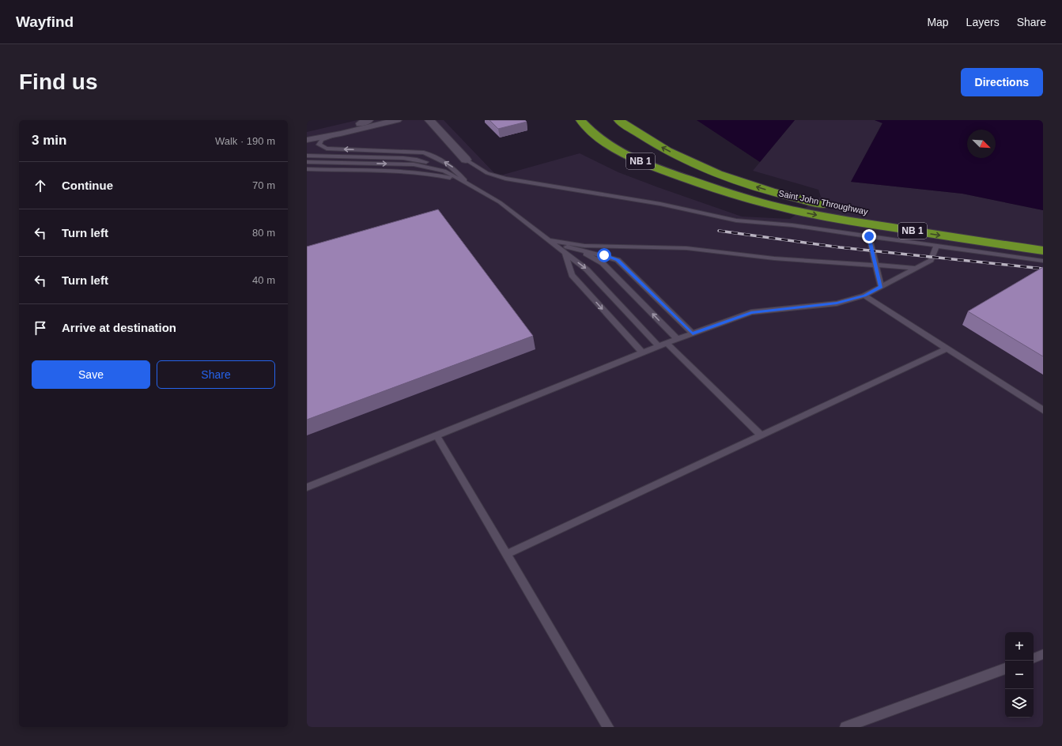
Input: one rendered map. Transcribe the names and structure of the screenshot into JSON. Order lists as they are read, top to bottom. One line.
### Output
{"streets":{"highway":["NB 1","Saint John Throughway"]},"north":"bottom right","page":{"header":"Wayfind","nav":["Map","Layers","Share"],"buttons":["Directions",["Save","Share"]],"title":"Find us","heading":["3 min","Walk · 190 m"],"list":[["Continue","70 m"],["Turn left","80 m"],["Turn left","40 m"],"Arrive at destination"],"map_buttons":["+","−"]}}
